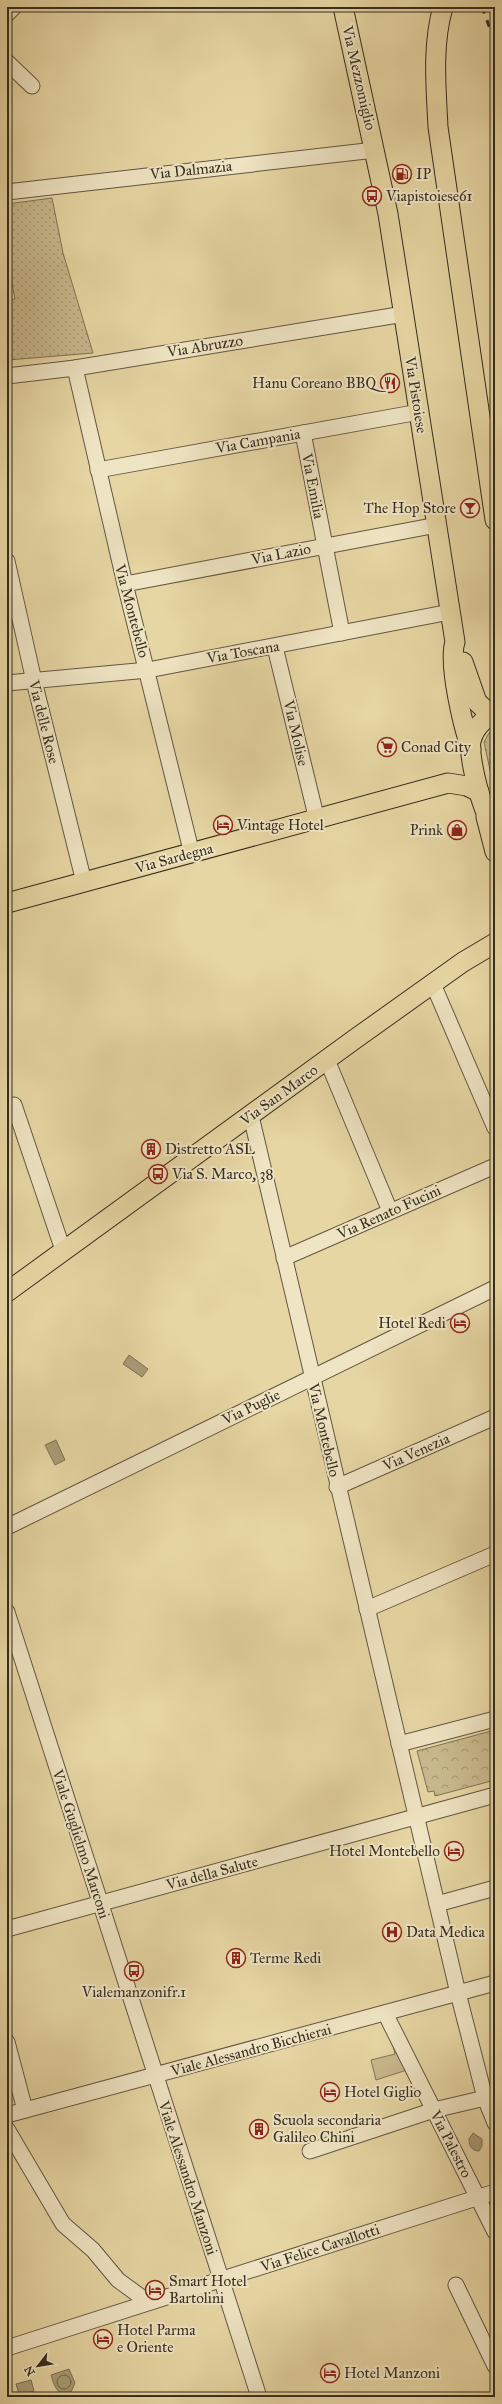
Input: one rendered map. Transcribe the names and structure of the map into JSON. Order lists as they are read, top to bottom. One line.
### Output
{"streets":{"main road":["Via Mezzomiglio","Via Pistoiese","Via Sardegna","Via San Marco"],"street":["Via Dalmazia","Via Abruzzo","Via Campania","Via Emilia","Via Lazio","Via Montebello","Via Toscana","Via delle Rose","Via Molise","Via Renato Fucini","Via Puglie","Via Venezia","Viale Guglielmo Marconi","Via della Salute","Viale Alessandro Bicchierai","Via Palestro","Viale Alessandro Manzoni","Via Felice Cavallotti"]},"crossings":[["Via Mezzomiglio","Via Dalmazia"],["Via Mezzomiglio","Via Pistoiese"],["Via Dalmazia","Via Pistoiese"],["Via Abruzzo","Via Pistoiese"],["Via Abruzzo","Via Montebello"],["Via Pistoiese","Via Campania"],["Via Pistoiese","Via Lazio"],["Via Pistoiese","Via Toscana"],["Via Pistoiese","Via Sardegna"],["Via Campania","Via Emilia"],["Via Campania","Via Montebello"],["Via Emilia","Via Lazio"],["Via Emilia","Via Toscana"],["Via Lazio","Via Montebello"],["Via Montebello","Via Toscana"],["Via Montebello","Via Sardegna"],["Via Montebello","Via San Marco"],["Via Montebello","Via Renato Fucini"],["Via Montebello","Via Puglie"],["Via Montebello","Via Venezia"],["Via Montebello","Via della Salute"],["Via Montebello","Viale Alessandro Bicchierai"],["Via Toscana","Via delle Rose"],["Via Toscana","Via Molise"],["Via delle Rose","Via Sardegna"],["Via Molise","Via Sardegna"],["Viale Guglielmo Marconi","Via della Salute"],["Viale Guglielmo Marconi","Viale Alessandro Bicchierai"],["Viale Guglielmo Marconi","Viale Alessandro Manzoni"],["Viale Alessandro Bicchierai","Via Palestro"],["Viale Alessandro Bicchierai","Viale Alessandro Manzoni"],["Via Palestro","Via Felice Cavallotti"],["Viale Alessandro Manzoni","Via Felice Cavallotti"]],"places":{"fuel station":["IP"],"bus stop":["Viapistoiese61","Via S. Marco, 38","Vialemanzonifr.1"],"restaurant":["Hanu Coreano BBQ"],"bar":["The Hop Store"],"supermarket":["Conad City"],"hotel":["Vintage Hotel","Hotel Redi","Hotel Montebello","Hotel Giglio","Smart Hotel Bartolini","Hotel Parma e Oriente","Hotel Manzoni"],"shop":["Prink"],"building":["Distretto ASL","Terme Redi","Scuola secondaria Galileo Chini"],"hospital":["Data Medica"]},"north":"bottom left"}
